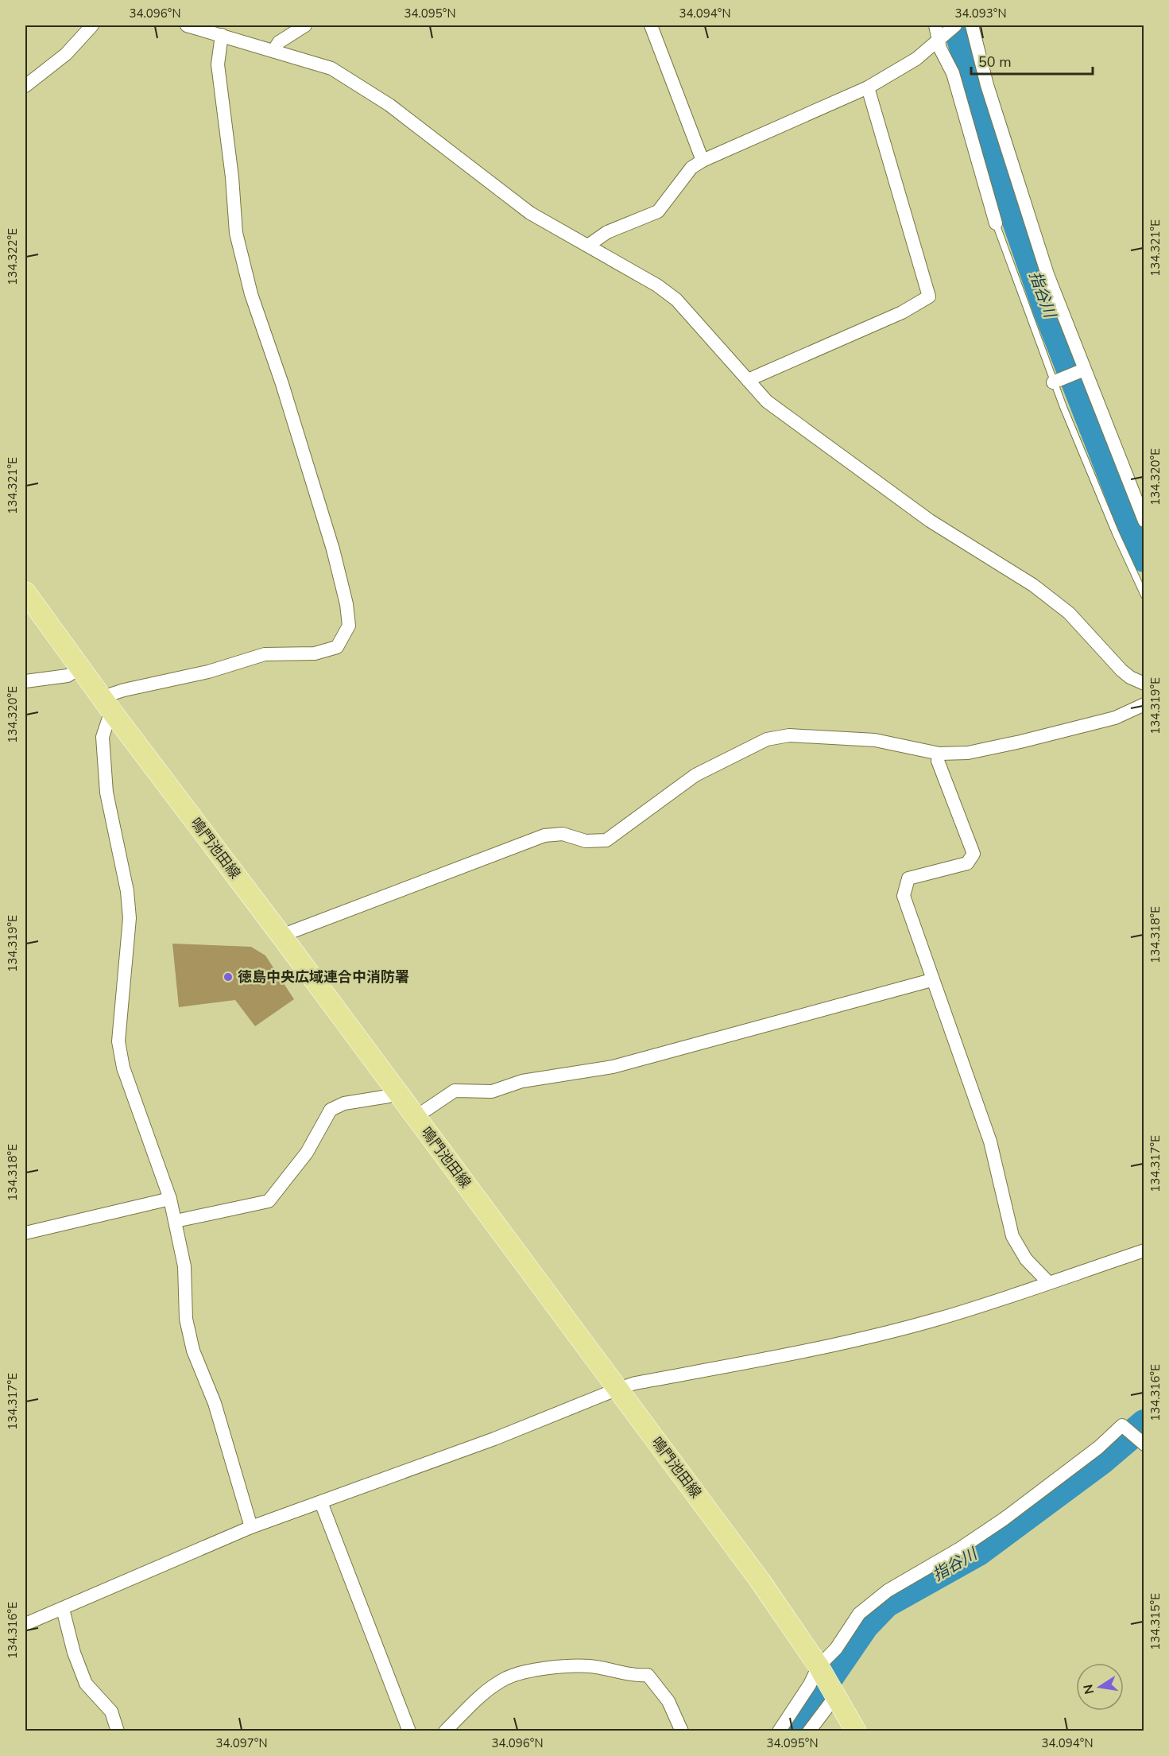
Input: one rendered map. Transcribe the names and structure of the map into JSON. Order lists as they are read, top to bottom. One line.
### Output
{"streets":{"main road":["鳴門池田線"]},"water":["指谷川"],"places":["徳島中央広域連合中消防署"],"scale_bar":"50 m","north":"left","coordinates":["34.096°N","34.095°N","34.094°N","34.093°N","134.321°E","134.322°E","134.320°E","134.319°E","134.318°E","134.317°E","134.316°E","134.315°E","34.097°N"]}
